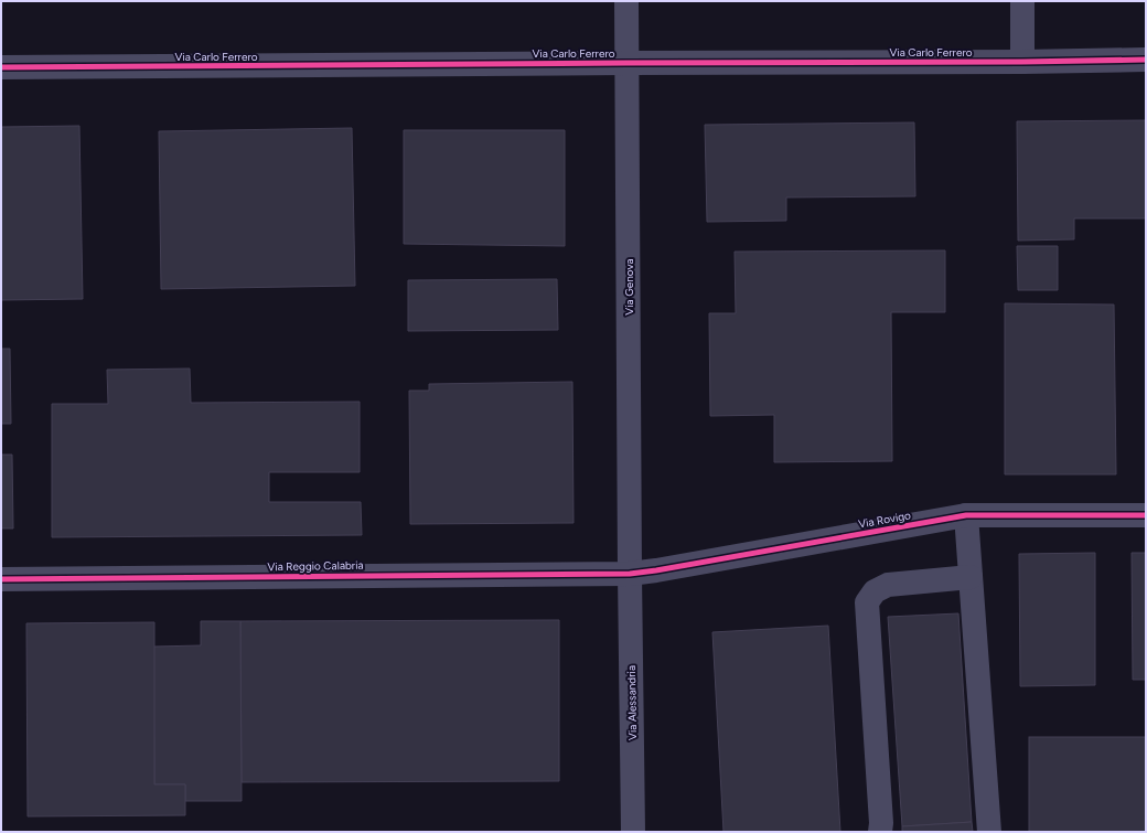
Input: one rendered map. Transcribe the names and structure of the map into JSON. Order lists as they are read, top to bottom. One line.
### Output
{"streets":{"street":["Via Carlo Ferrero","Via Genova","Via Rovigo","Via Reggio Calabria","Via Alessandria"]},"crossings":[["Via Carlo Ferrero","Via Genova"],["Via Genova","Via Rovigo"],["Via Genova","Via Reggio Calabria"],["Via Genova","Via Alessandria"],["Via Rovigo","Via Reggio Calabria"],["Via Rovigo","Via Alessandria"],["Via Reggio Calabria","Via Alessandria"]]}
